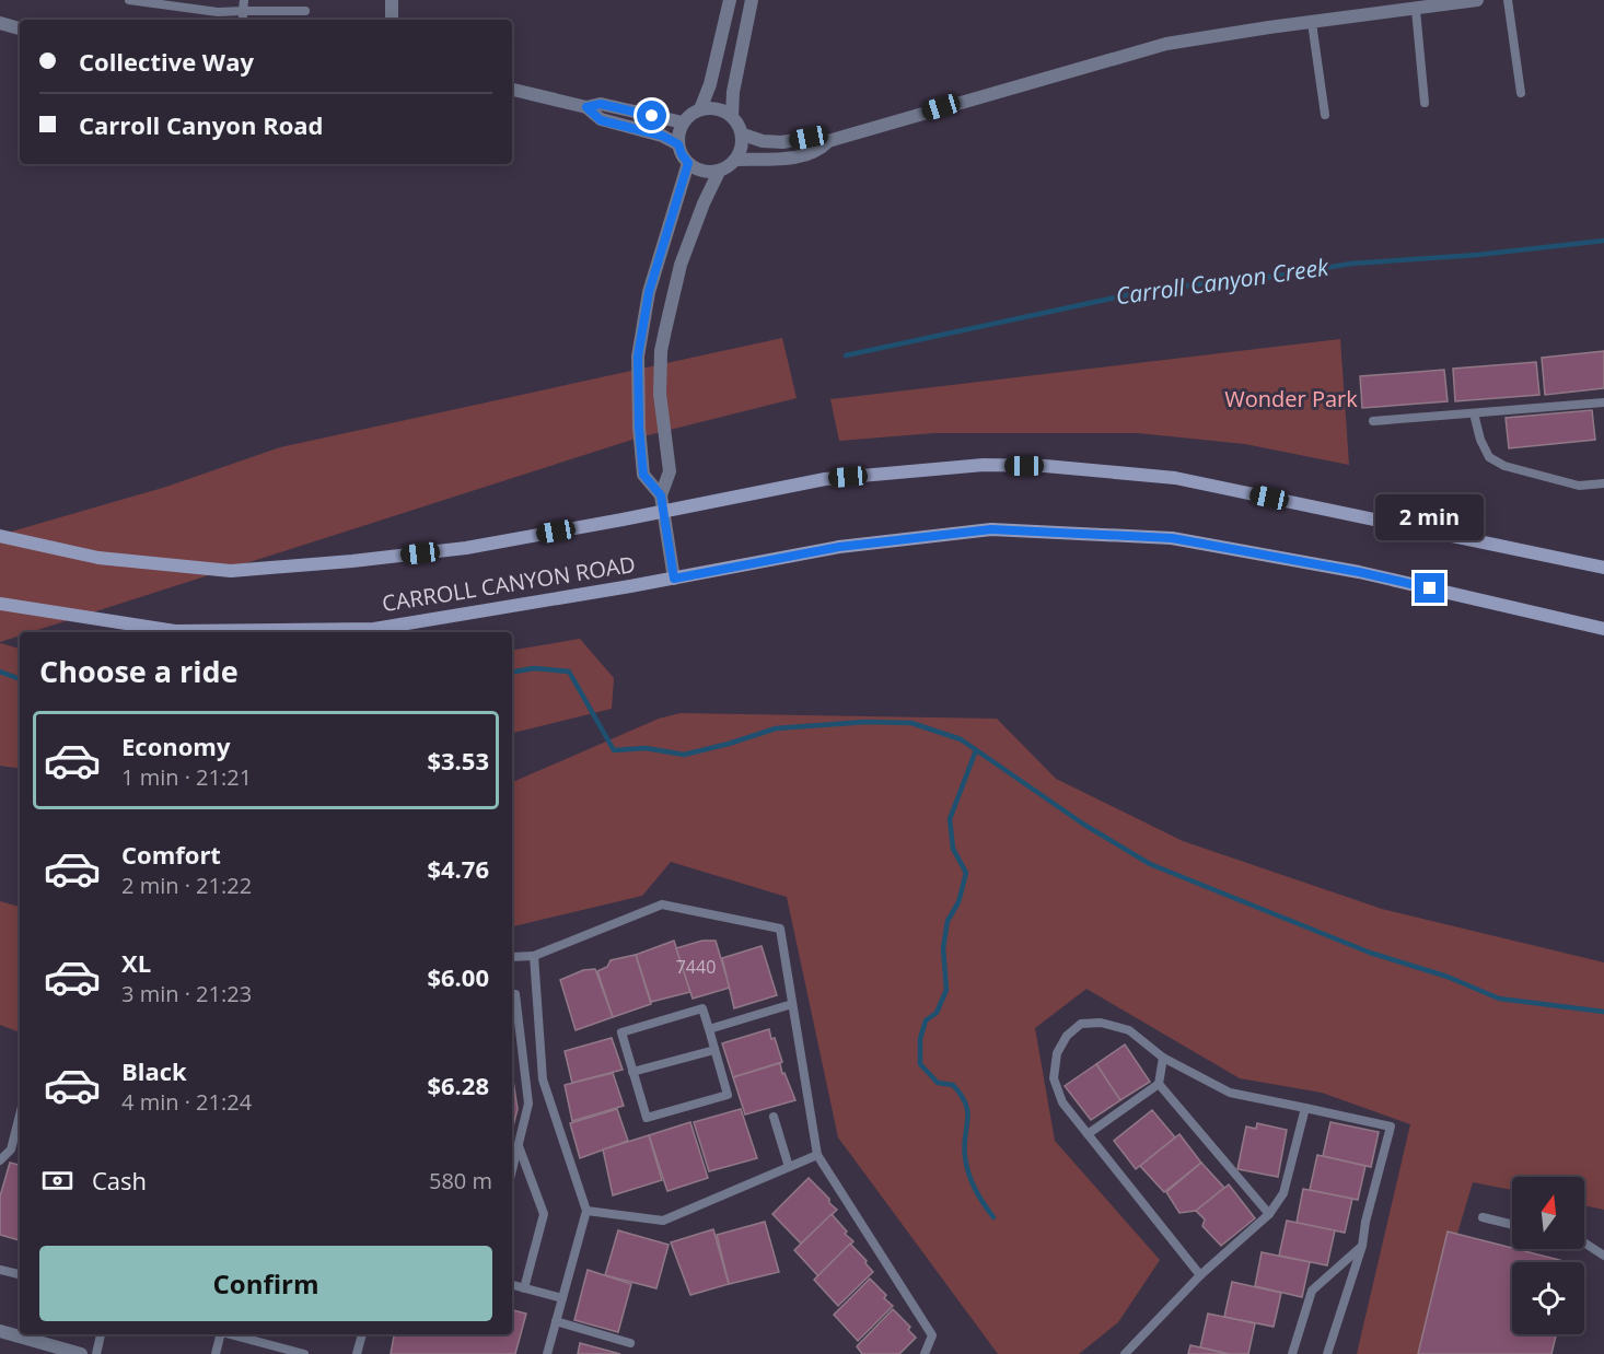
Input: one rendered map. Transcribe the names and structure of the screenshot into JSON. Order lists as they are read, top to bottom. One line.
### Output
{"streets":{"main road":["CARROLL CANYON ROAD"]},"water":["Carroll Canyon Creek"],"parks":["Wonder Park"],"house_numbers":["7440"],"north":"top","page":{"banner":["Collective Way","Carroll Canyon Road"],"bubble":"2 min","heading":"Choose a ride","list":[{"name":"Economy","note":"1 min · 21:21","value":"$3.53"},{"name":"Comfort","note":"2 min · 21:22","value":"$4.76"},{"name":"XL","note":"3 min · 21:23","value":"$6.00"},{"name":"Black","note":"4 min · 21:24","value":"$6.28"}],"pay":["Cash","580 m"],"buttons":"Confirm"}}
